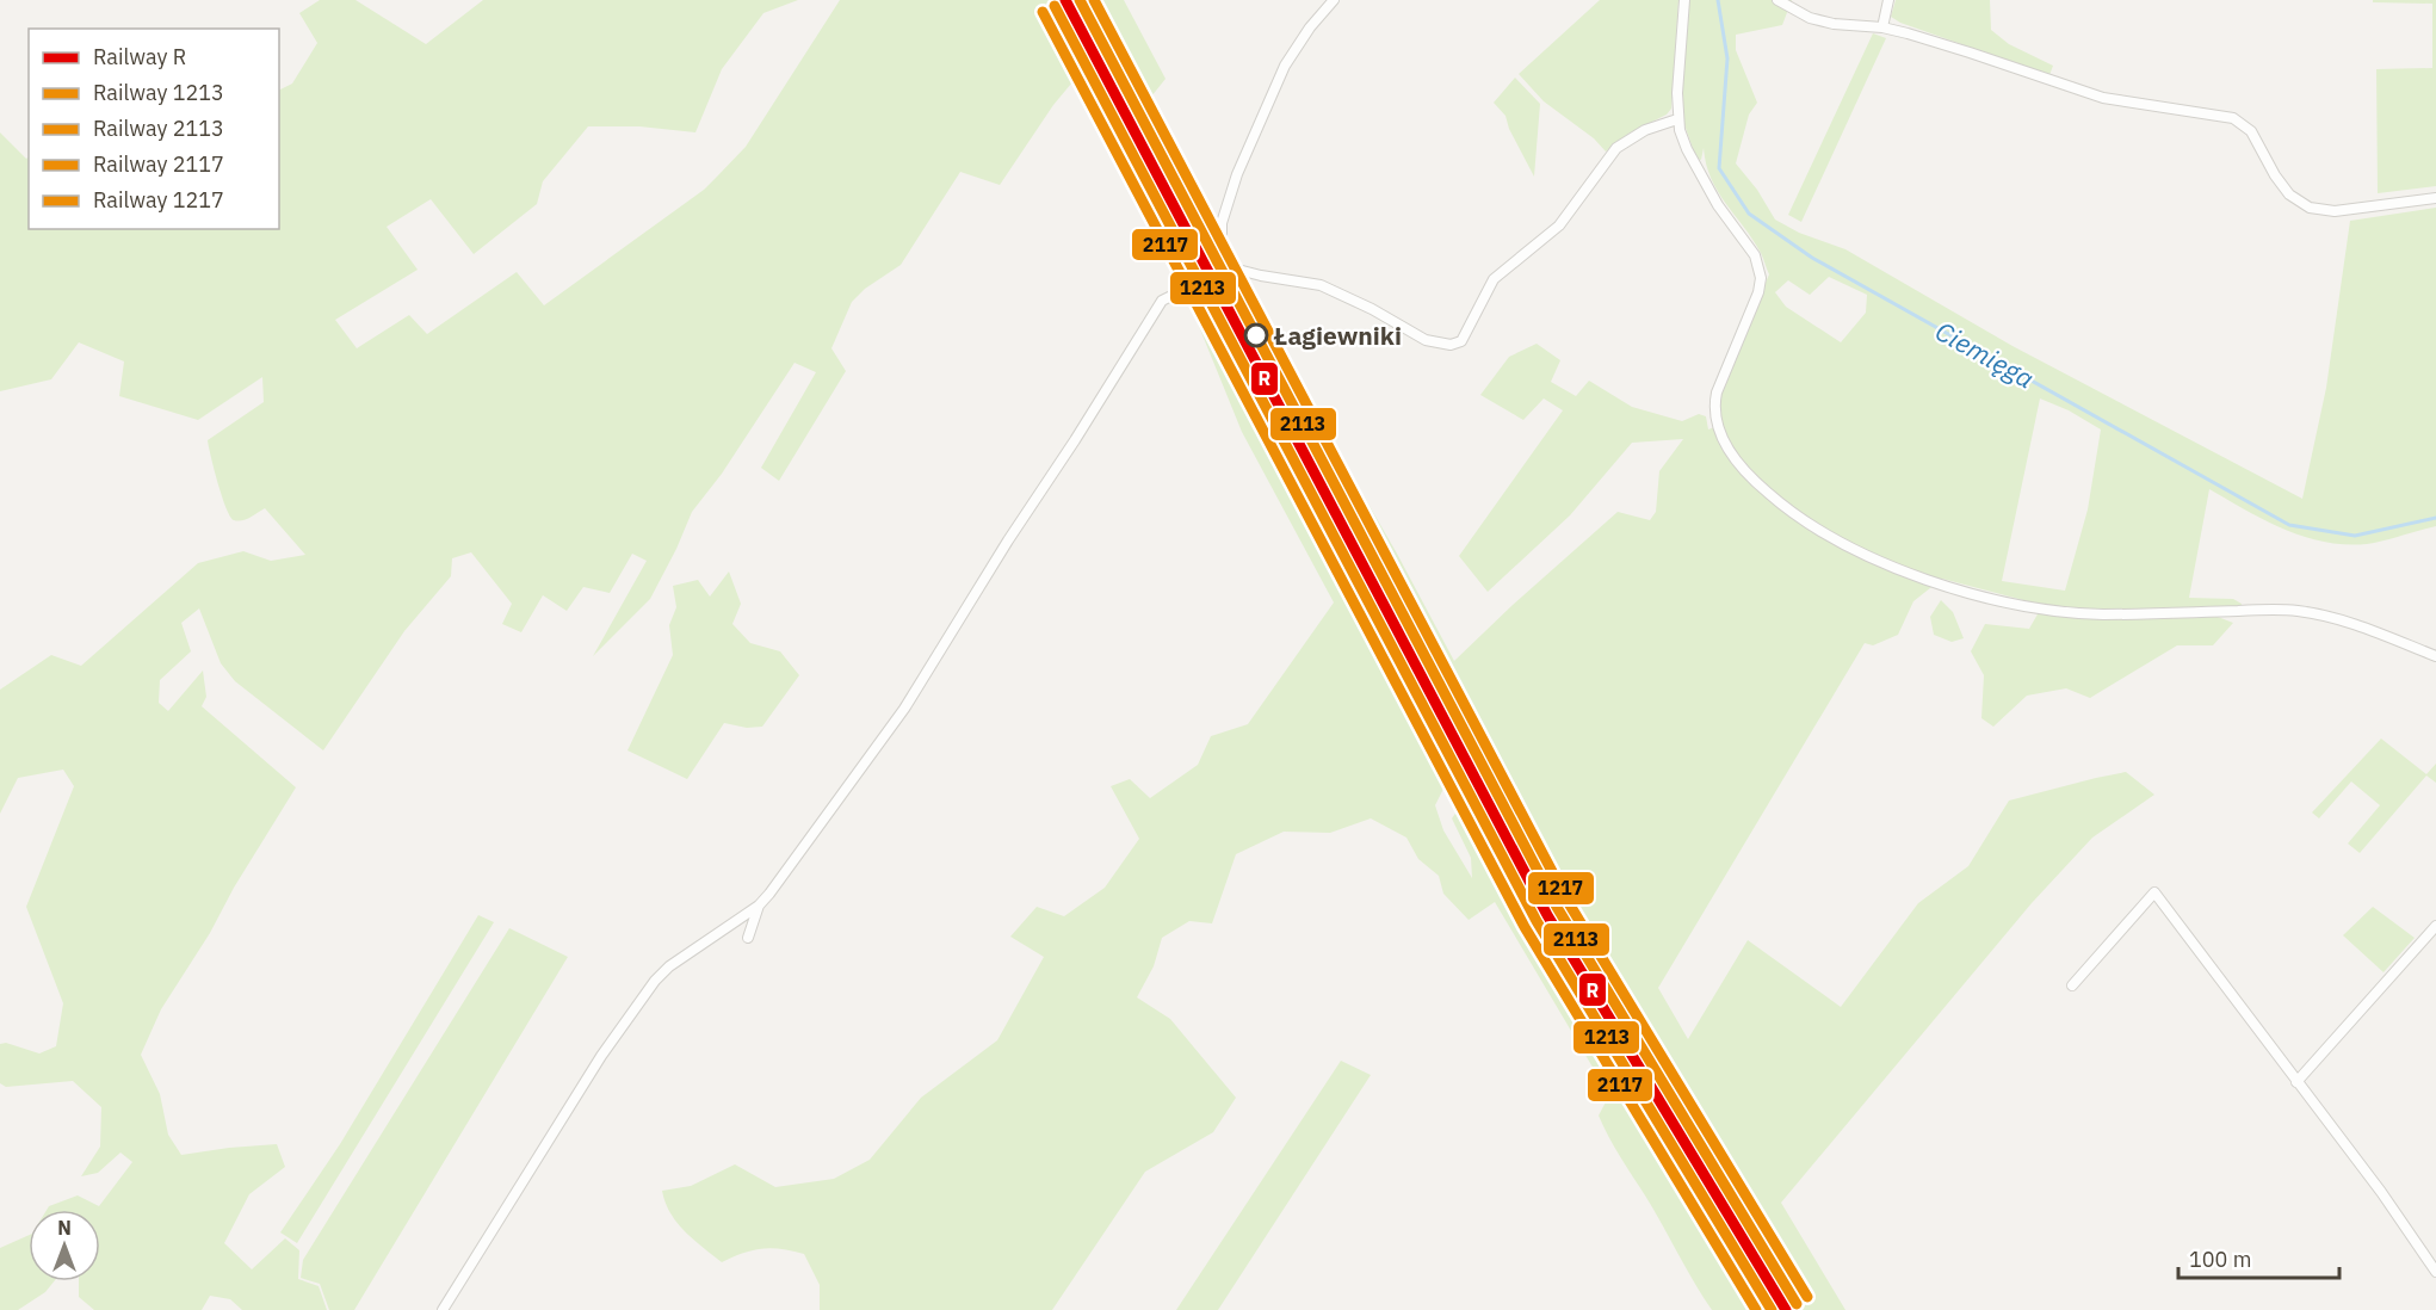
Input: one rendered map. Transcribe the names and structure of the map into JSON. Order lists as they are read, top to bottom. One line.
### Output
{"water":["Ciemięga"],"places":["Łagiewniki"],"lines":["rail line R","rail line 2113","rail line 1217","rail line 1213","rail line 2117"],"legend":["Railway R","Railway 1213","Railway 2113","Railway 2117","Railway 1217"],"scale_bar":"100 m","north":"top"}
